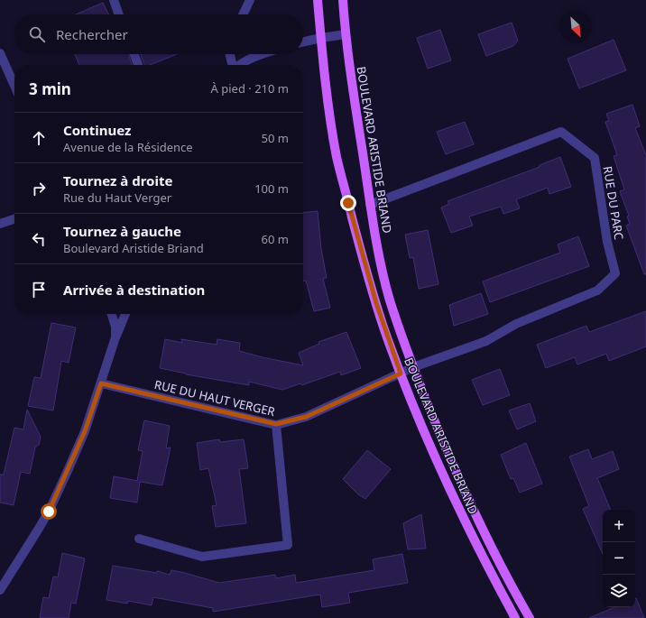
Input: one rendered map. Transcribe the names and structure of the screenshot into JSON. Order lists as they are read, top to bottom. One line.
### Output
{"streets":{"main road":["BOULEVARD ARISTIDE BRIAND"],"street":["RUE DU PARC","RUE DU HAUT VERGER"]},"crossings":[["BOULEVARD ARISTIDE BRIAND","RUE DU PARC"],["BOULEVARD ARISTIDE BRIAND","RUE DU HAUT VERGER"],["RUE DU PARC","RUE DU HAUT VERGER"]],"north":"bottom right","page":{"search":"Rechercher","heading":["3 min","À pied · 210 m"],"list":[["Continuez","Avenue de la Résidence","50 m"],["Tournez à droite","Rue du Haut Verger","100 m"],["Tournez à gauche","Boulevard Aristide Briand","60 m"],"Arrivée à destination"],"map_buttons":["+","−"]}}
